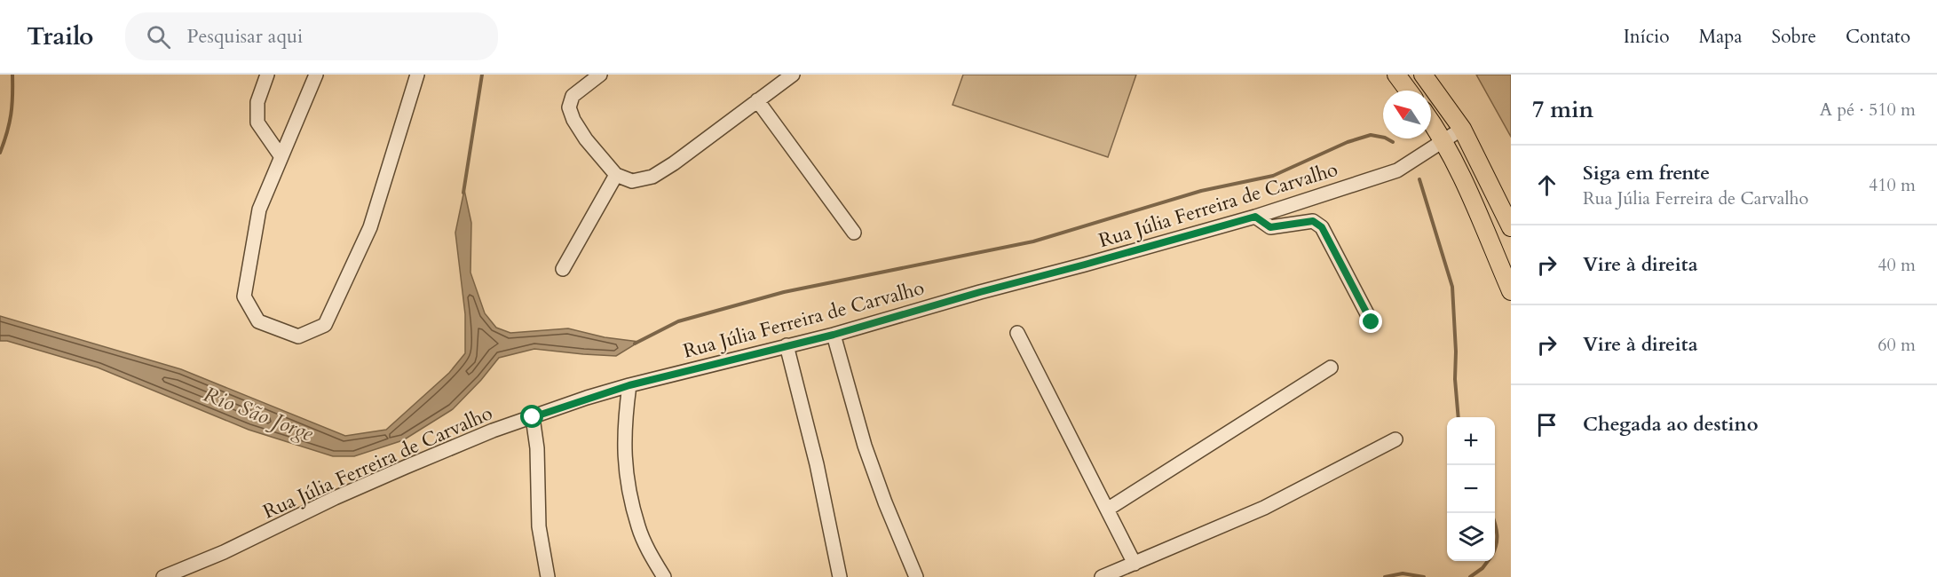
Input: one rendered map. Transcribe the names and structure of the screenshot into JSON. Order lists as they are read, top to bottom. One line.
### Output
{"streets":{"street":["Rua Júlia Ferreira de Carvalho"]},"water":["Rio São Jorge"],"north":"top left","page":{"header":"Trailo","search":"Pesquisar aqui","nav":["Início","Mapa","Sobre","Contato"],"heading":["7 min","A pé · 510 m"],"list":[["Siga em frente","Rua Júlia Ferreira de Carvalho","410 m"],["Vire à direita","40 m"],["Vire à direita","60 m"],"Chegada ao destino"],"map_buttons":["+","−"]}}
